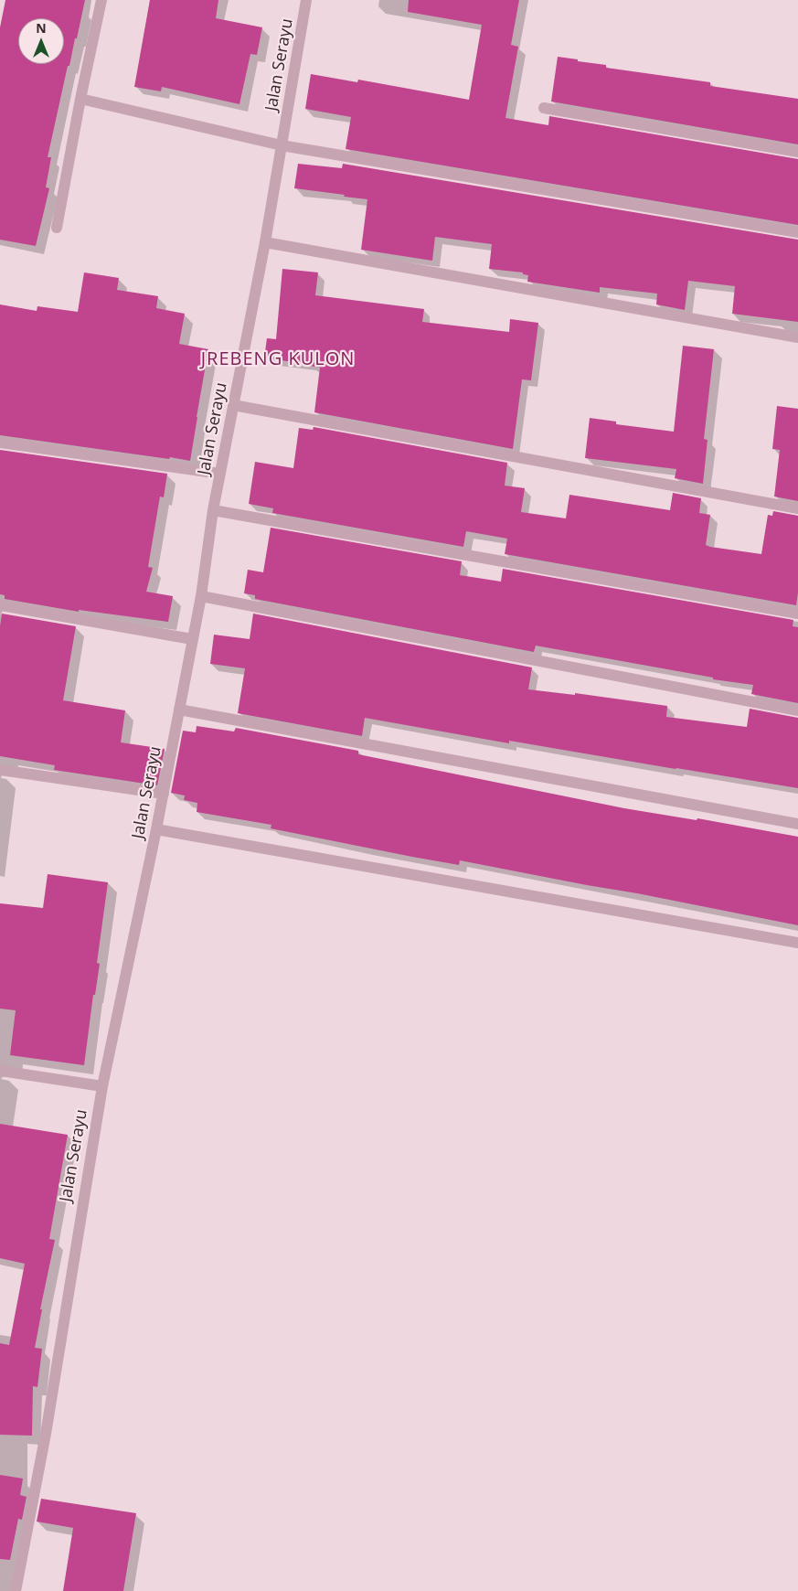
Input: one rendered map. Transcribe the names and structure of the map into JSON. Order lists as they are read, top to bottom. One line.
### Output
{"streets":{"street":["Jalan Serayu"]},"districts":["JREBENG KULON"],"north":"top"}
